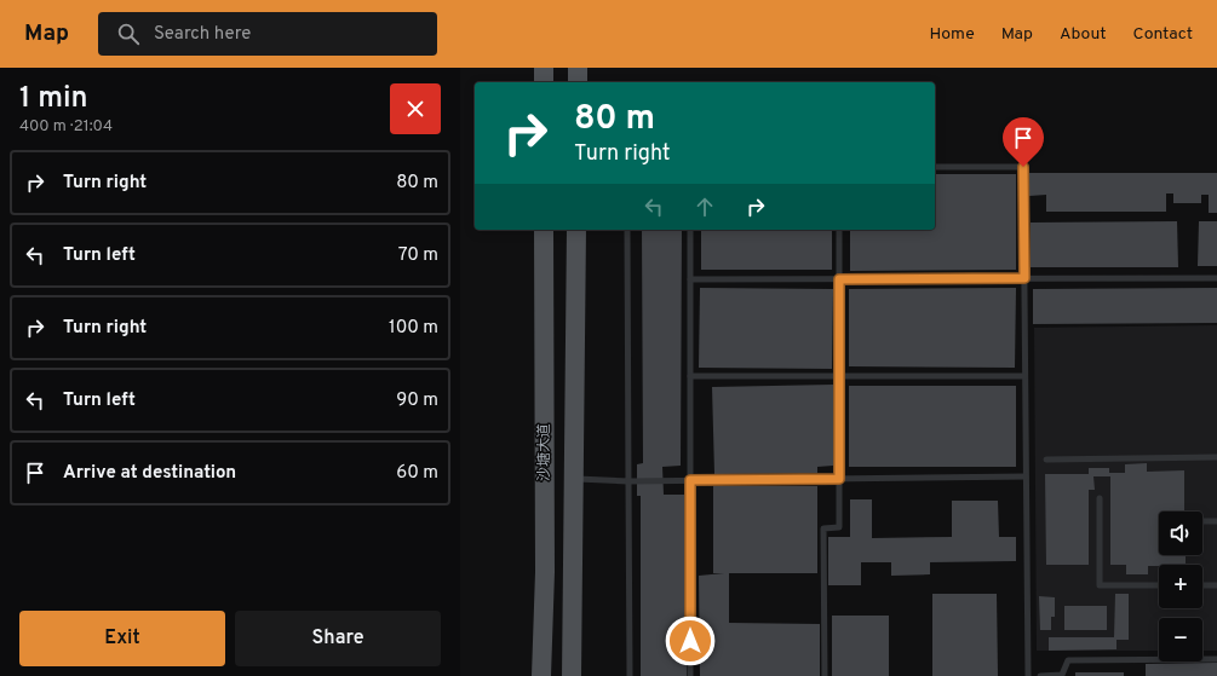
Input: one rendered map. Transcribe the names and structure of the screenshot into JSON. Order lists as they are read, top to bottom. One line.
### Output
{"streets":{"main road":["沙塘大道"]},"page":{"header":"Map","search":"Search here","nav":["Home","Map","About","Contact"],"heading":["1 min","400 m · 21:04"],"turn":["80 m","Turn right"],"list":[{"name":"Turn right","value":"80 m"},{"name":"Turn left","value":"70 m"},{"name":"Turn right","value":"100 m"},{"name":"Turn left","value":"90 m"},{"name":"Arrive at destination","value":"60 m"}],"map_buttons":["+","−"],"buttons":["Exit","Share"]}}
